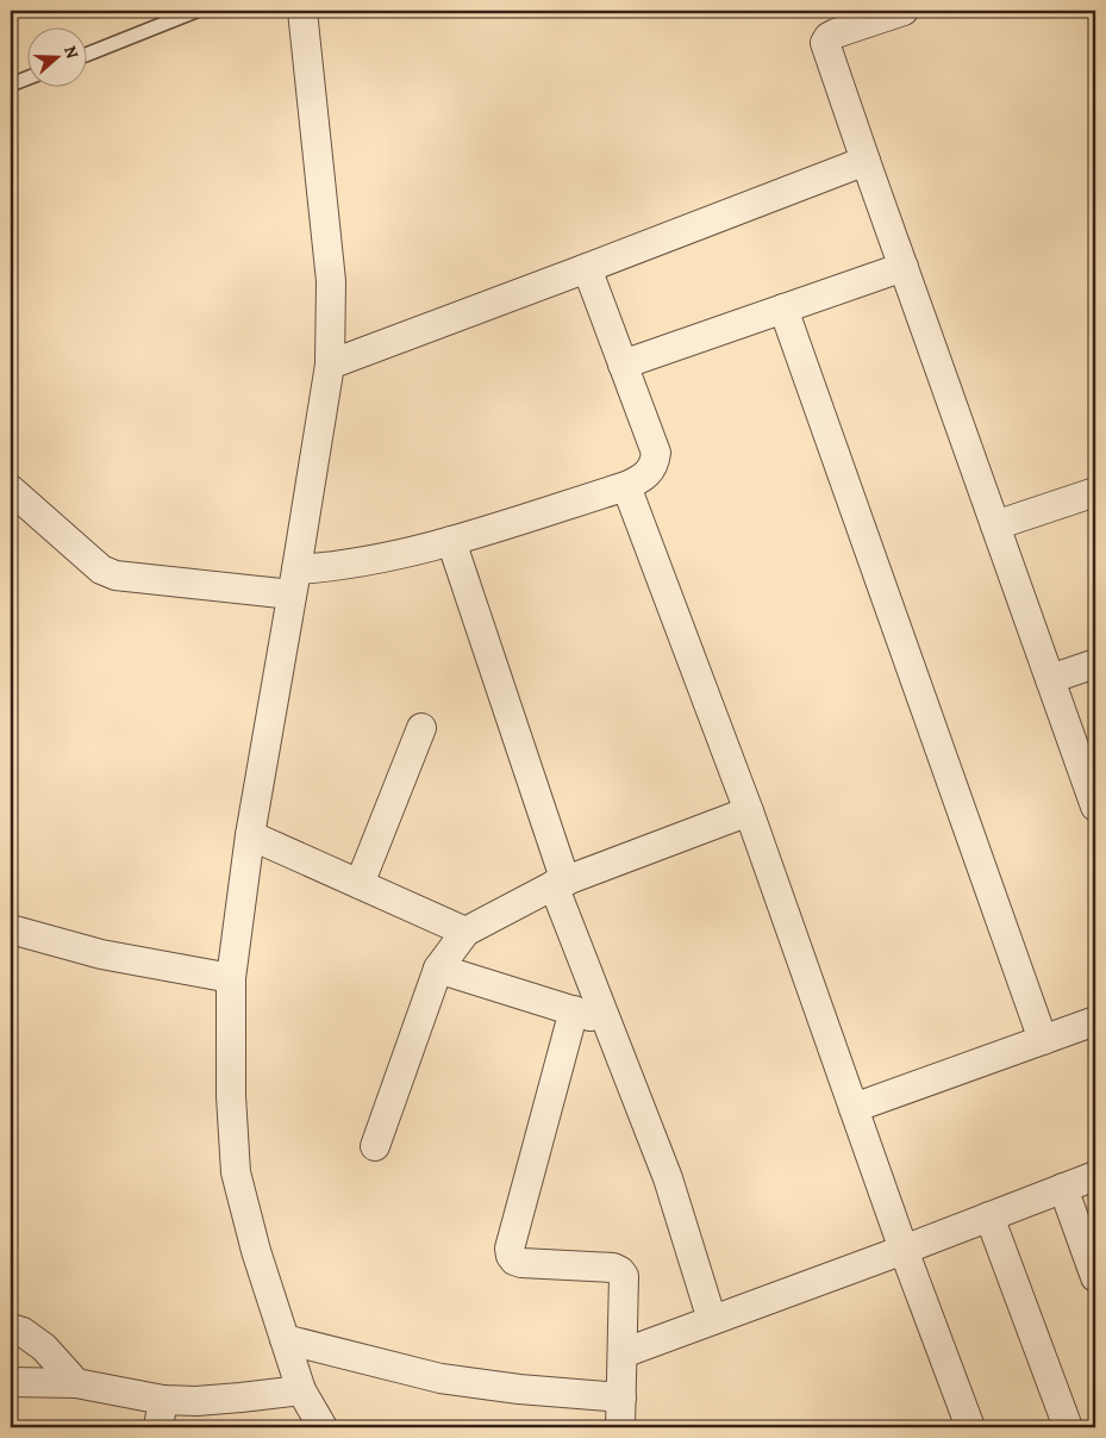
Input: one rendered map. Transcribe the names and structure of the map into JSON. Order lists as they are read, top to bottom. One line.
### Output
{"north":"right"}
